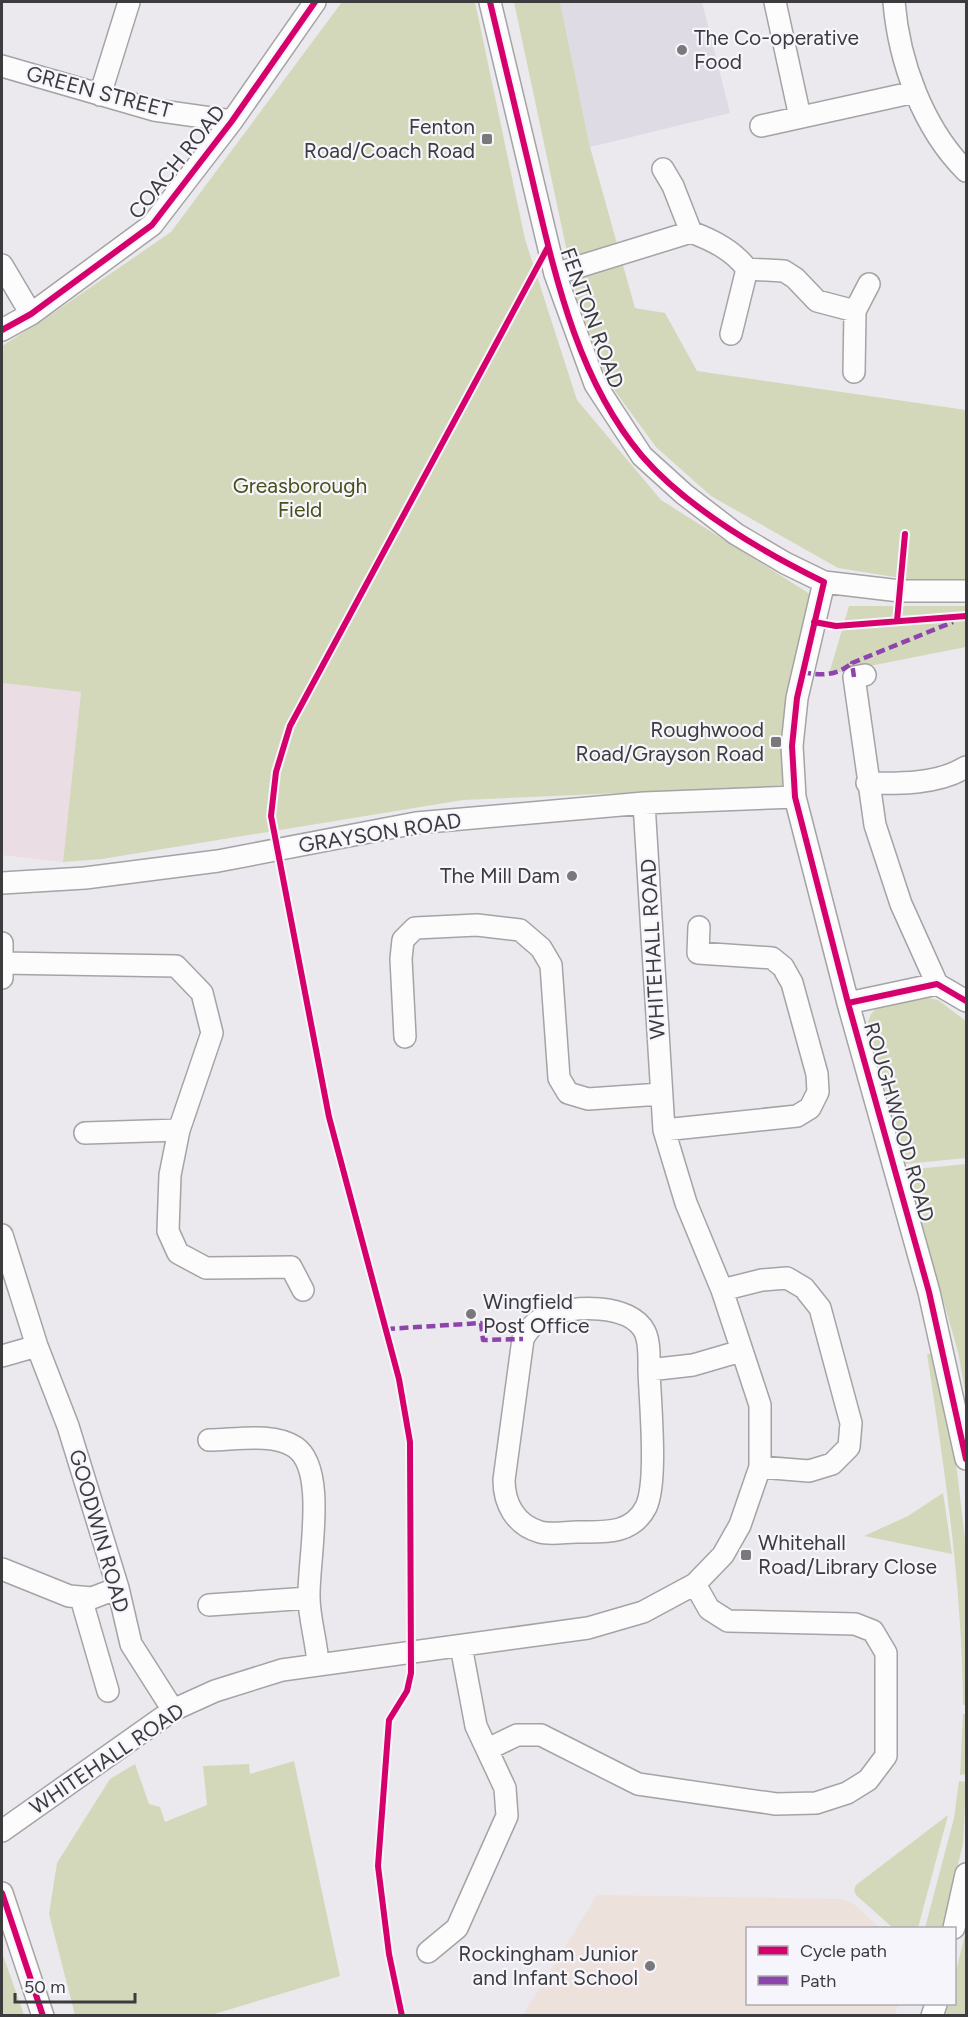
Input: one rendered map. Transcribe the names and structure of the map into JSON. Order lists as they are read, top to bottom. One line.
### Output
{"streets":{"street":["GREEN STREET","COACH ROAD","FENTON ROAD","GRAYSON ROAD","WHITEHALL ROAD","ROUGHWOOD ROAD","GOODWIN ROAD"]},"crossings":[["GREEN STREET","COACH ROAD"],["FENTON ROAD","ROUGHWOOD ROAD"],["GRAYSON ROAD","WHITEHALL ROAD"],["GRAYSON ROAD","ROUGHWOOD ROAD"],["WHITEHALL ROAD","GOODWIN ROAD"]],"parks":["Greasborough Field"],"places":{"other":["The Co-operative Food","The Mill Dam","Wingfield Post Office","Rockingham Junior and Infant School"],"transit":["Fenton Road/Coach Road","Roughwood Road/Grayson Road","Whitehall Road/Library Close"]},"legend":["Cycle path","Path"],"scale_bar":"50 m"}
